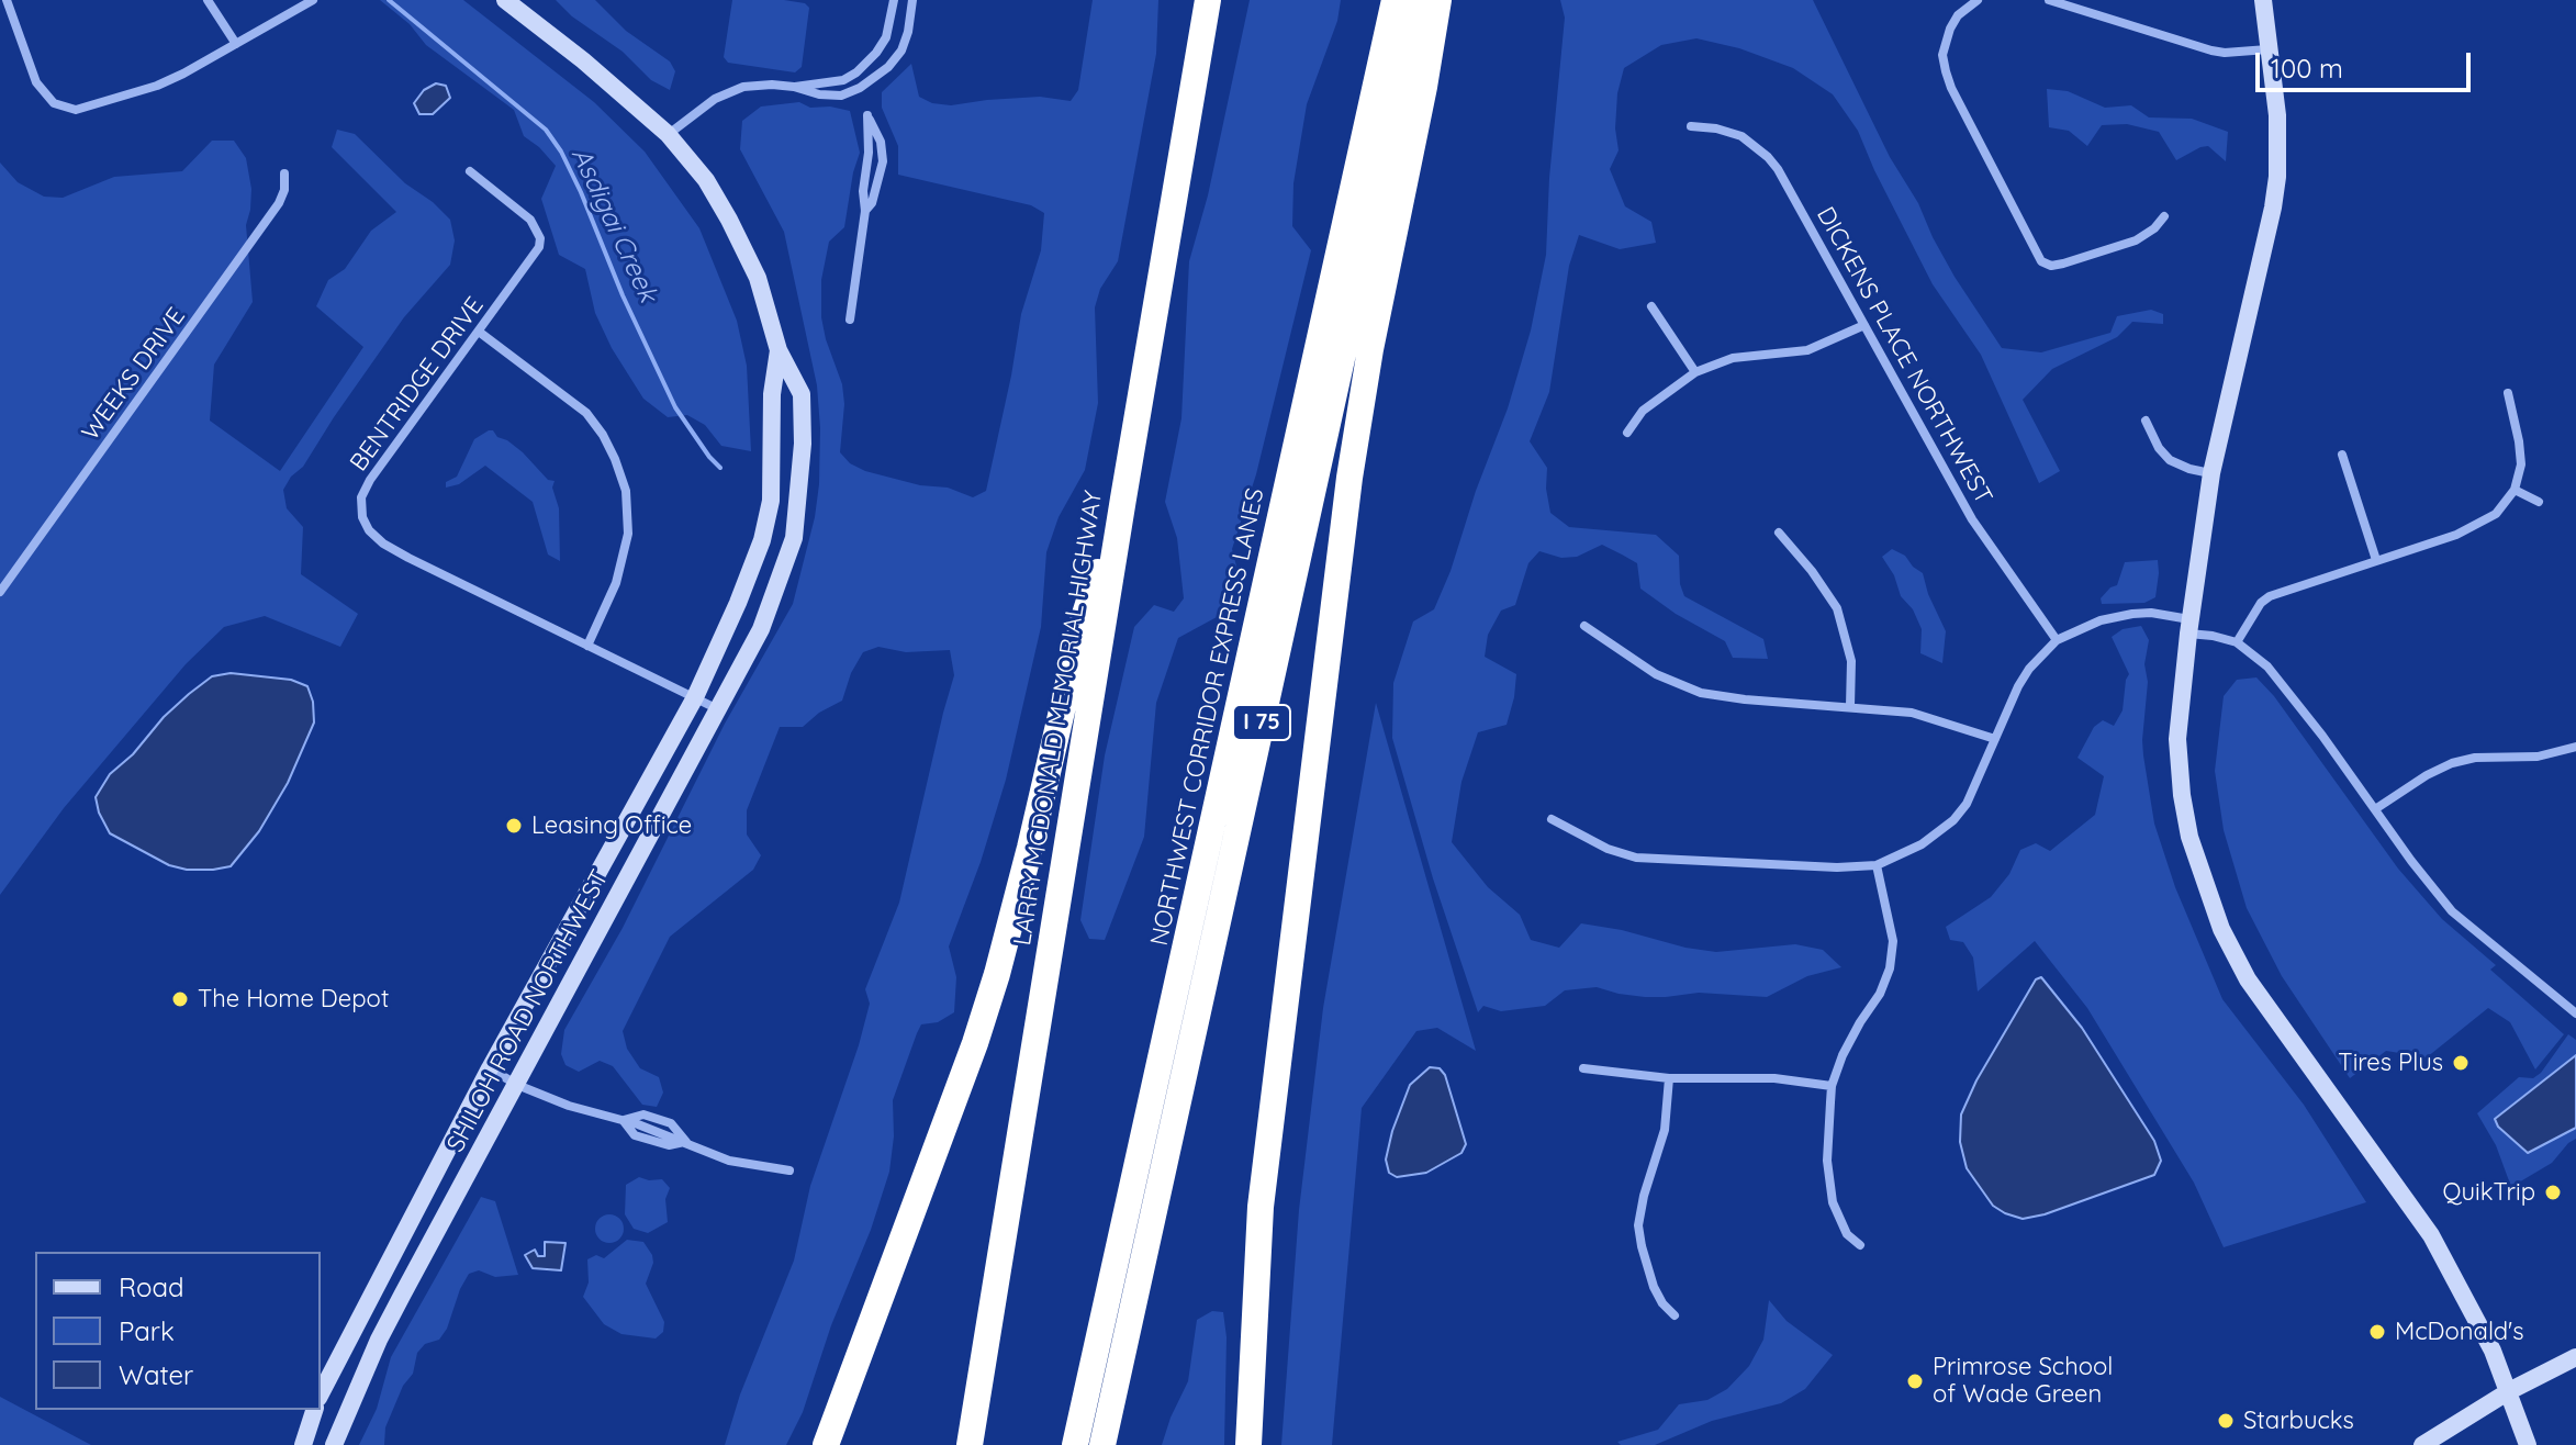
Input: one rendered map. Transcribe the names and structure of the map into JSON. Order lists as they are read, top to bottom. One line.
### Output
{"streets":{"highway":["NORTHWEST CORRIDOR EXPRESS LANES","LARRY MCDONALD MEMORIAL HIGHWAY","I 75"],"street":["DICKENS PLACE NORTHWEST","WEEKS DRIVE","BENTRIDGE DRIVE","SHILOH ROAD NORTHWEST"]},"crossings":[["BENTRIDGE DRIVE","SHILOH ROAD NORTHWEST"]],"water":["Asdigai Creek"],"places":["Leasing Office","The Home Depot","Tires Plus","QuikTrip","McDonald's","Primrose School of Wade Green","Starbucks"],"legend":["Road","Park","Water"],"scale_bar":"100 m"}
